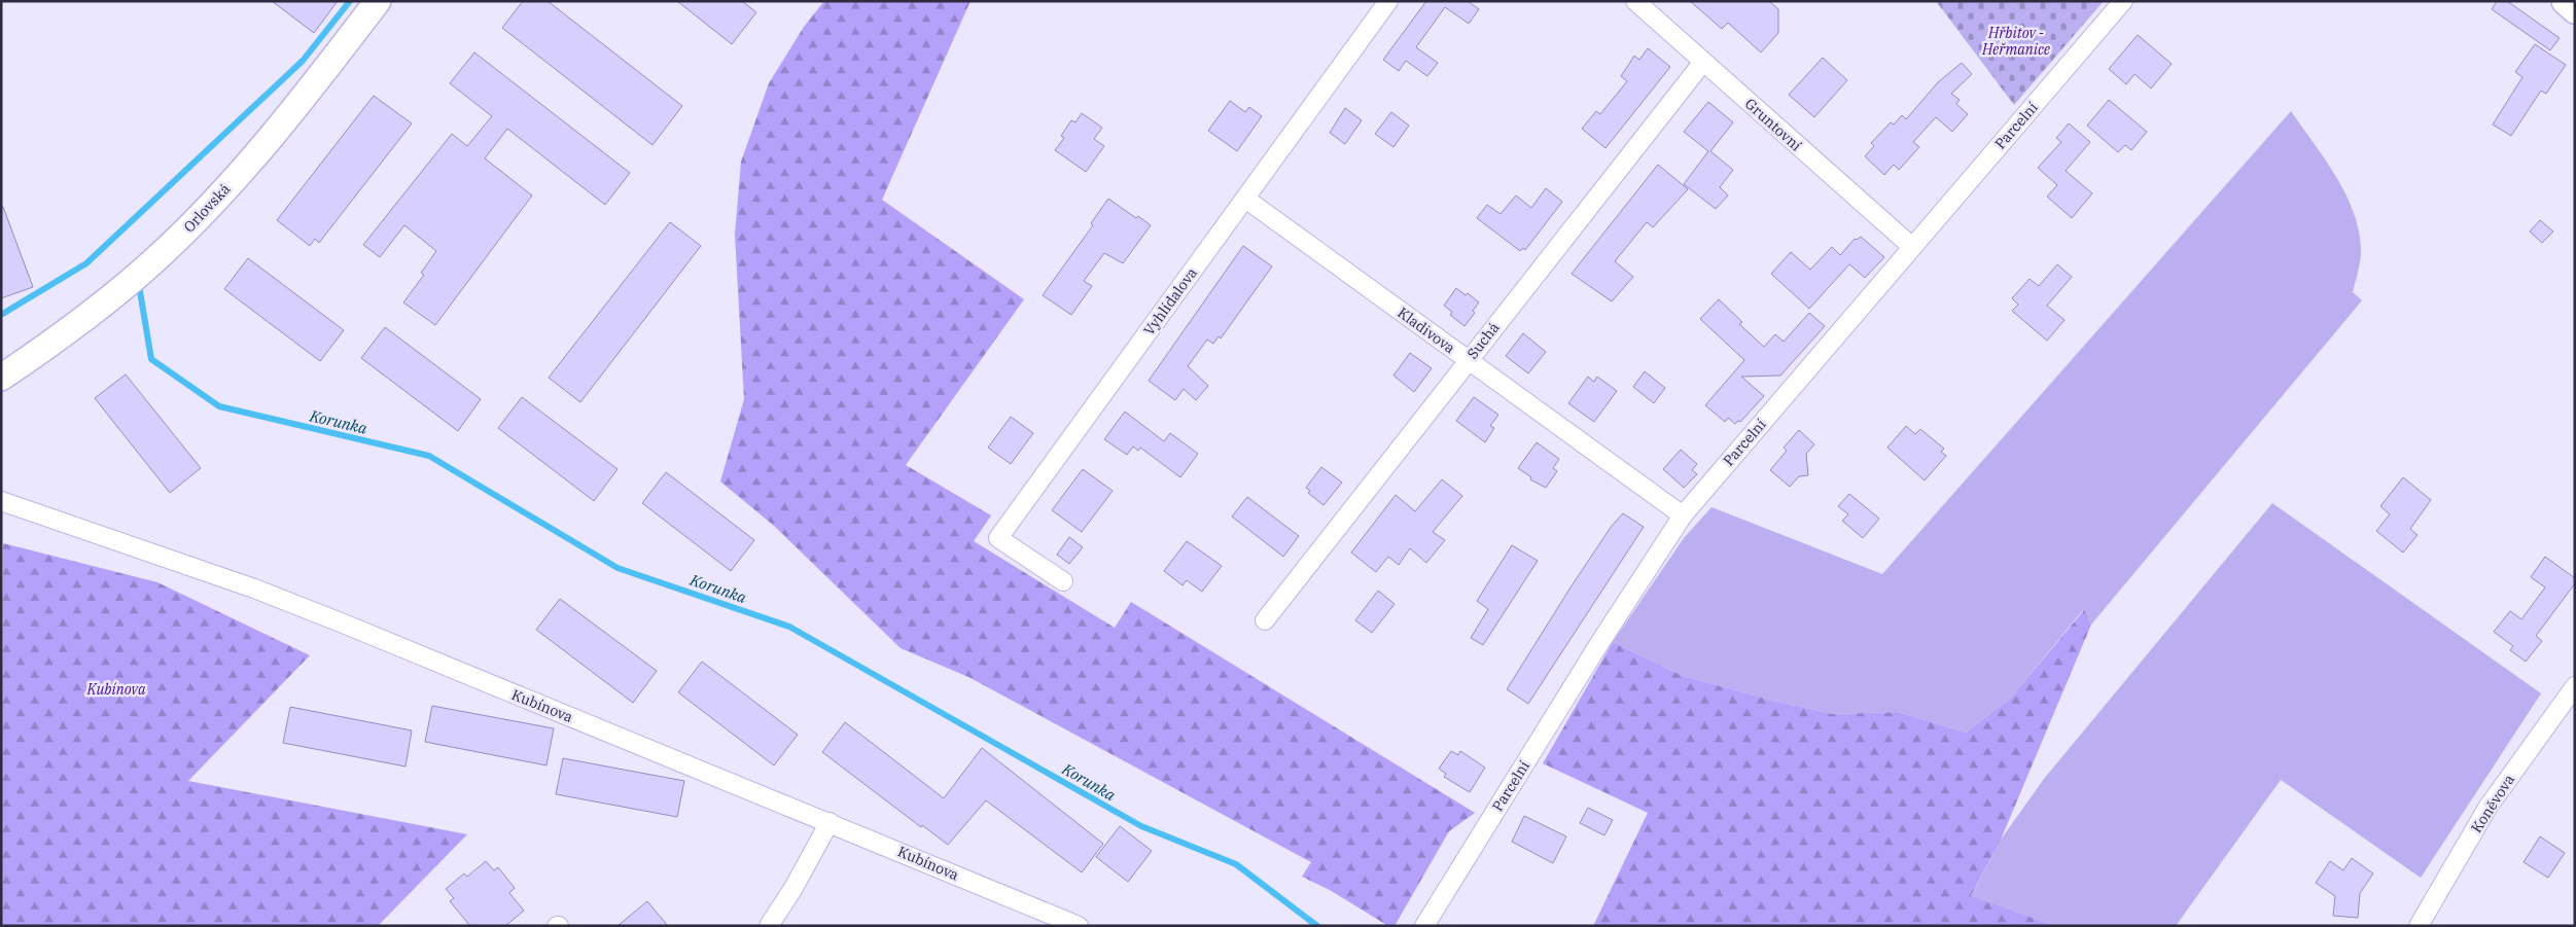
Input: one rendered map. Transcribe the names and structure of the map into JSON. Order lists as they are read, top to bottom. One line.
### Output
{"streets":{"main road":["Orlovská"],"street":["Gruntovní","Parcelní","Vyhlídalova","Kladivova","Suchá","Kubínova","Koněvova"]},"crossings":[["Gruntovní","Parcelní"],["Gruntovní","Suchá"],["Parcelní","Kladivova"],["Vyhlídalova","Kladivova"],["Kladivova","Suchá"]],"water":["Korunka"],"parks":["Hřbitov - Heřmanice","Kubínova"]}
